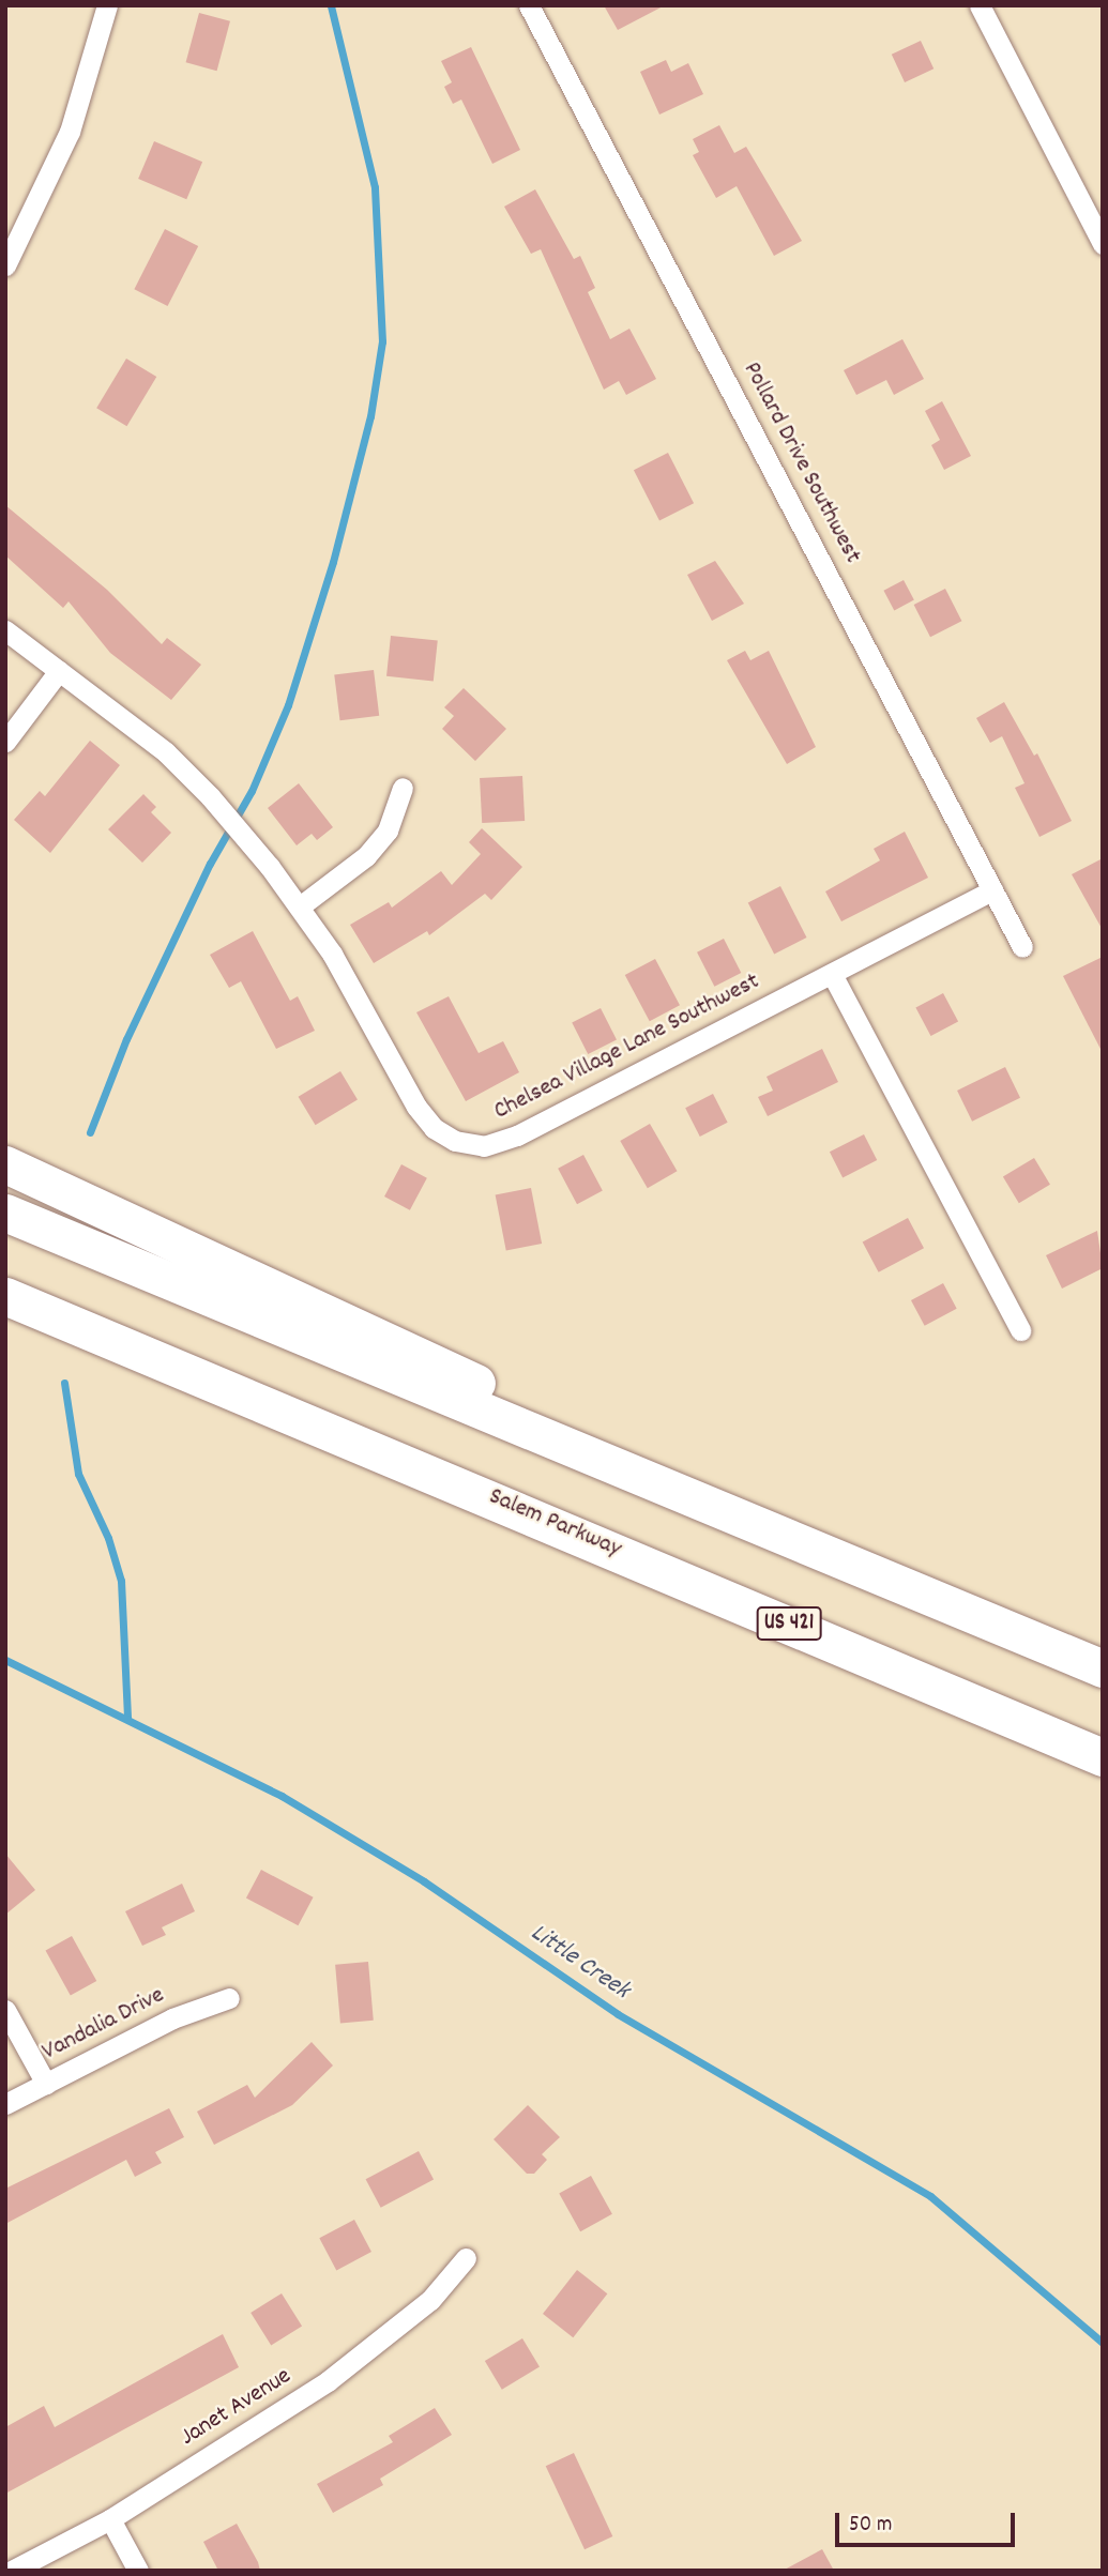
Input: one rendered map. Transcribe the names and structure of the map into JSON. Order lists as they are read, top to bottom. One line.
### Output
{"streets":{"highway":["Salem Parkway","US 421"],"street":["Pollard Drive Southwest","Chelsea Village Lane Southwest","Vandalia Drive","Janet Avenue"]},"crossings":[["Pollard Drive Southwest","Chelsea Village Lane Southwest"]],"water":["Little Creek"],"scale_bar":"50 m"}
